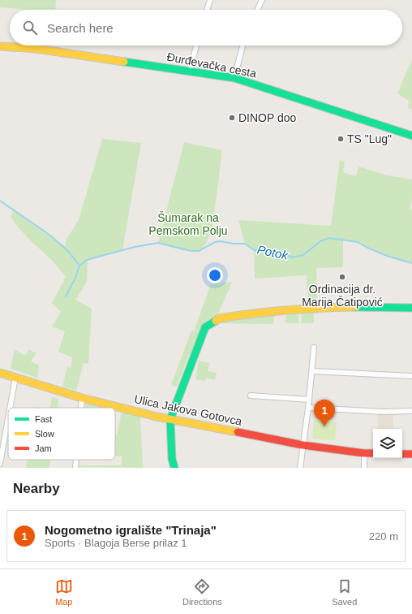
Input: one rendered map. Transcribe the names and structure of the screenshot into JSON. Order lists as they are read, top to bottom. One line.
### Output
{"streets":{"street":["Đurđevačka cesta","Ulica Jakova Gotovca"]},"water":["Potok"],"parks":["Šumarak na Pemskom Polju"],"places":["DINOP doo","TS \"Lug\"","Ordinacija dr. Marija Čatipović"],"legend":["Fast","Slow","Jam"],"page":{"search":"Search here","pins":"1","heading":"Nearby","list":[{"mark":"1","name":"Nogometno igralište \"Trinaja\"","note":"Sports · Blagoja Berse prilaz 1","value":"220 m"}],"nav":["Map","Directions","Saved"]}}
